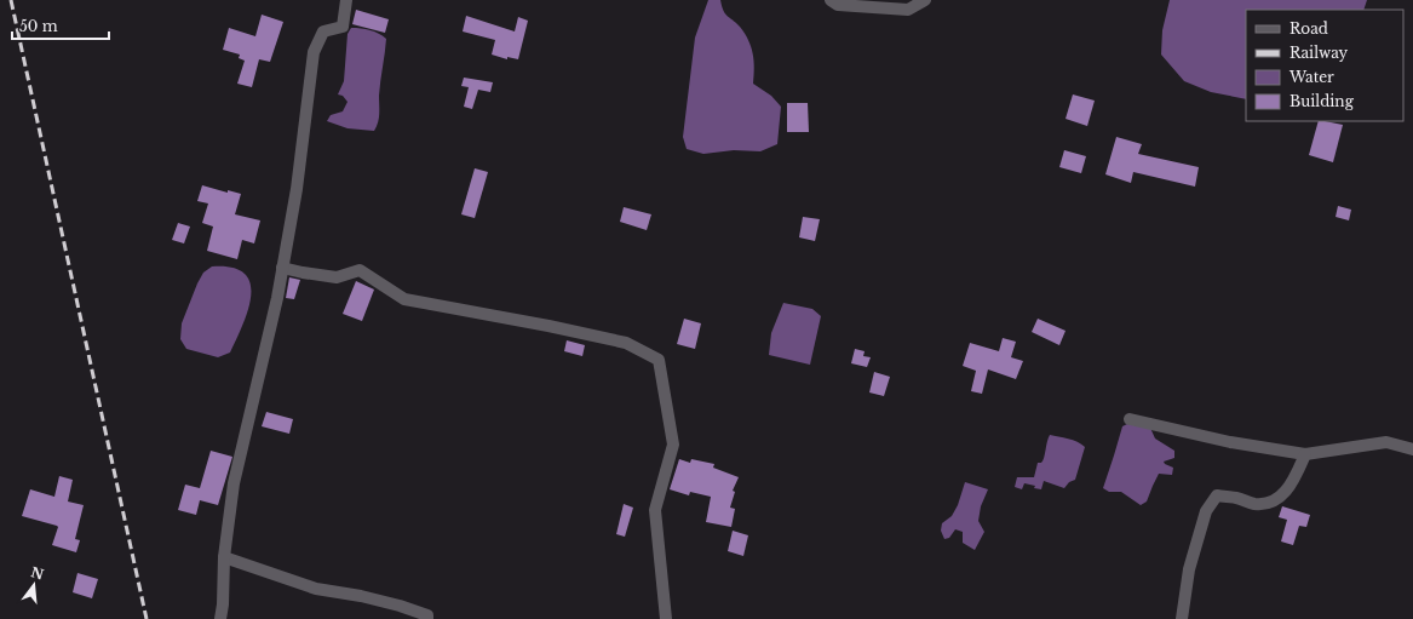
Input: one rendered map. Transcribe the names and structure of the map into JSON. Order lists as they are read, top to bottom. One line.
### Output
{"legend":["Road","Railway","Water","Building"],"scale_bar":"50 m","north":"top"}
